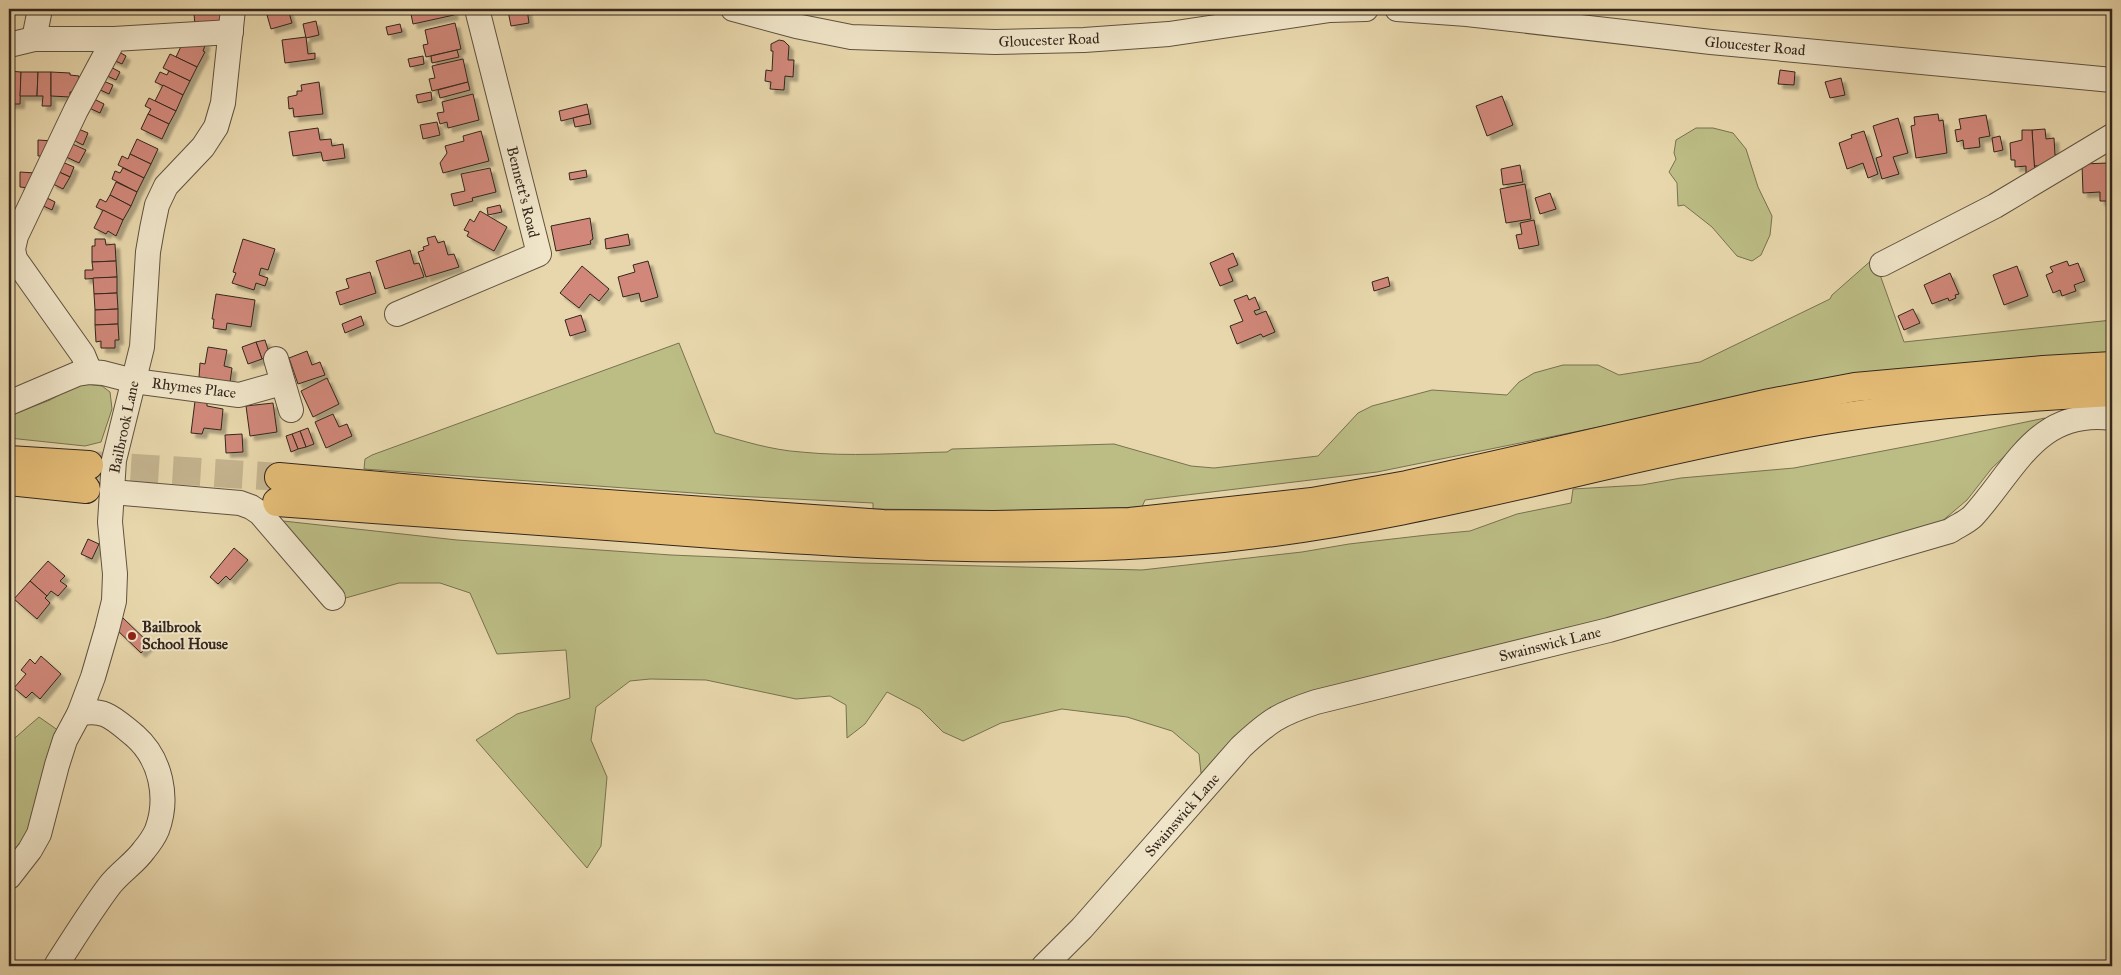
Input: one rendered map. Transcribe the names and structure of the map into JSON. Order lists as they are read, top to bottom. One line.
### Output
{"streets":{"street":["Gloucester Road","Bennett's Road","Rhymes Place","Bailbrook Lane","Swainswick Lane"]},"crossings":[["Rhymes Place","Bailbrook Lane"]],"places":["Bailbrook School House"]}
